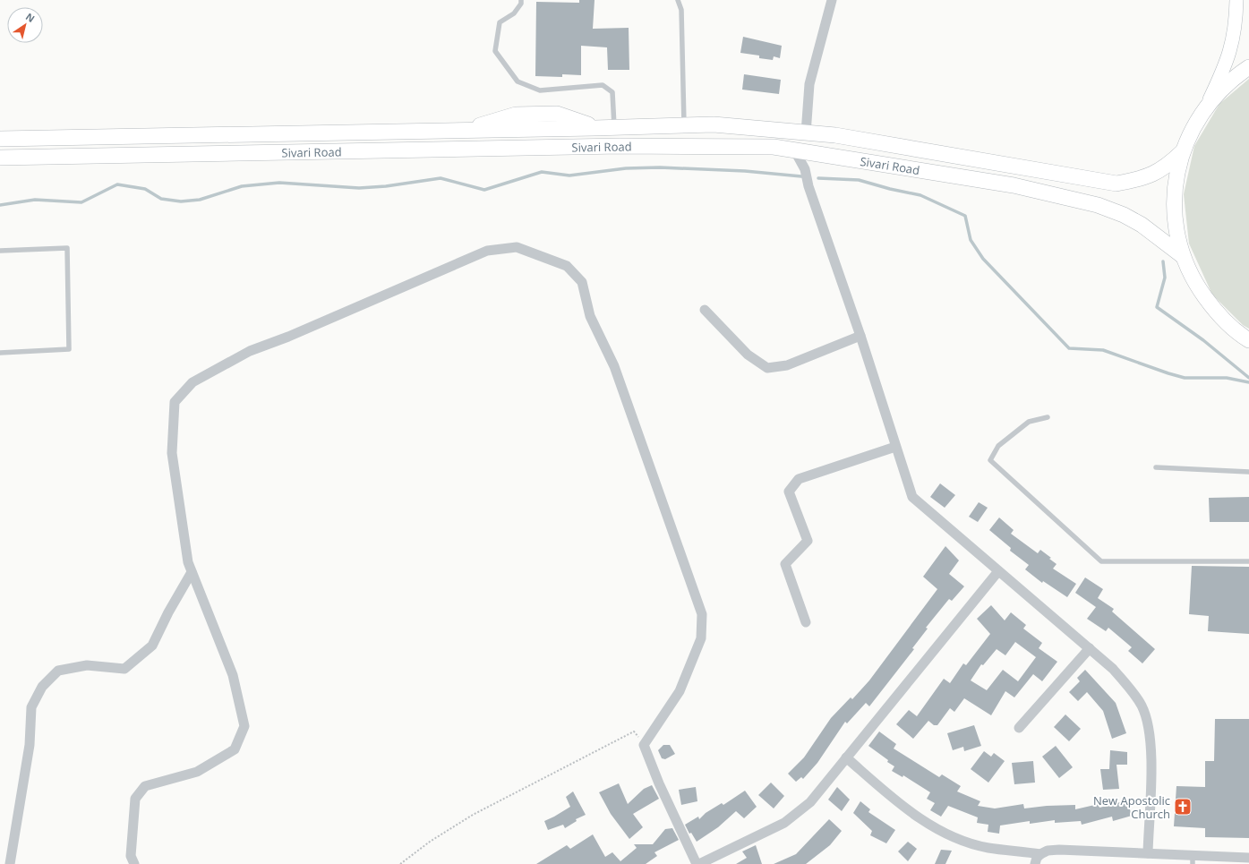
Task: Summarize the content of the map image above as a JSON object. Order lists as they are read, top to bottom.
{
  "streets": {
    "main road": ["Sivari Road"]
  },
  "places": {
    "church": ["New Apostolic Church"]
  },
  "north": "top right"
}
